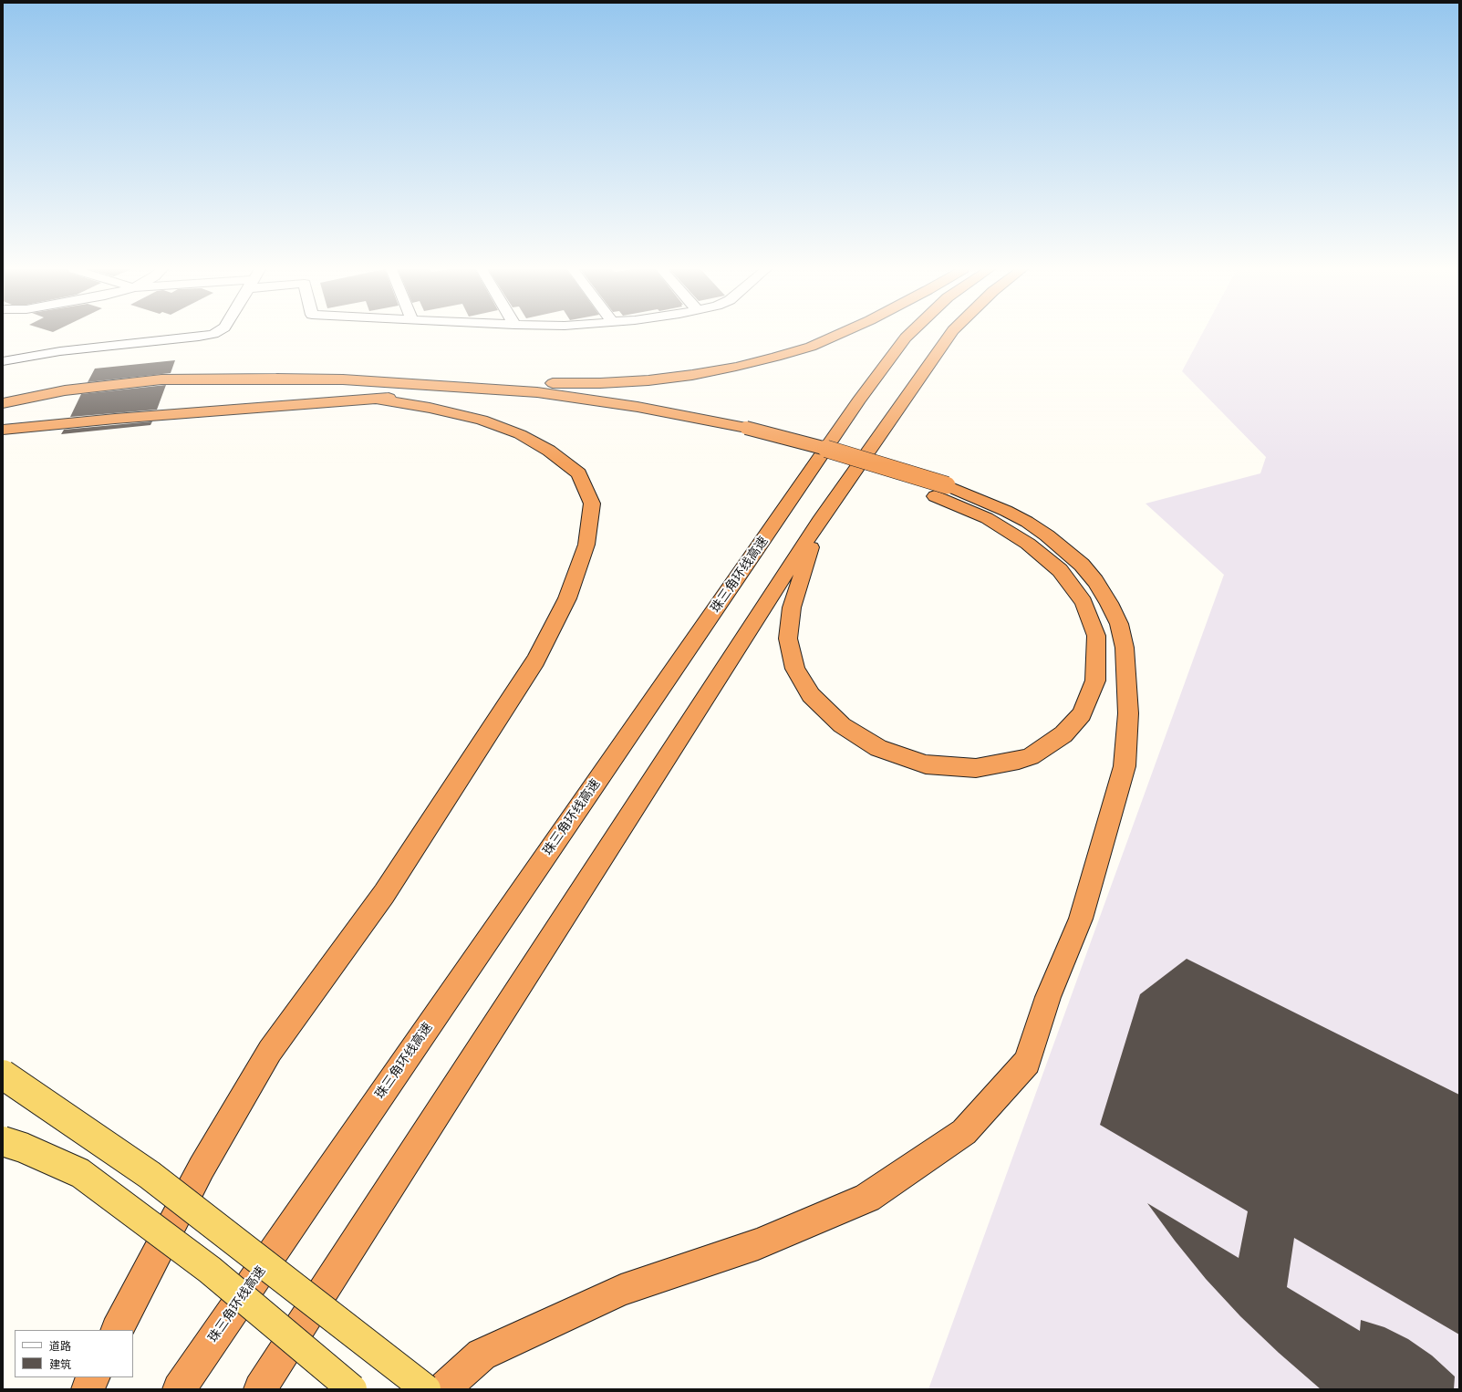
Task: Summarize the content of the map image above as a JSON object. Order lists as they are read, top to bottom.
{
  "streets": {
    "highway": ["珠三角环线高速"]
  },
  "legend": ["道路", "建筑"]
}
